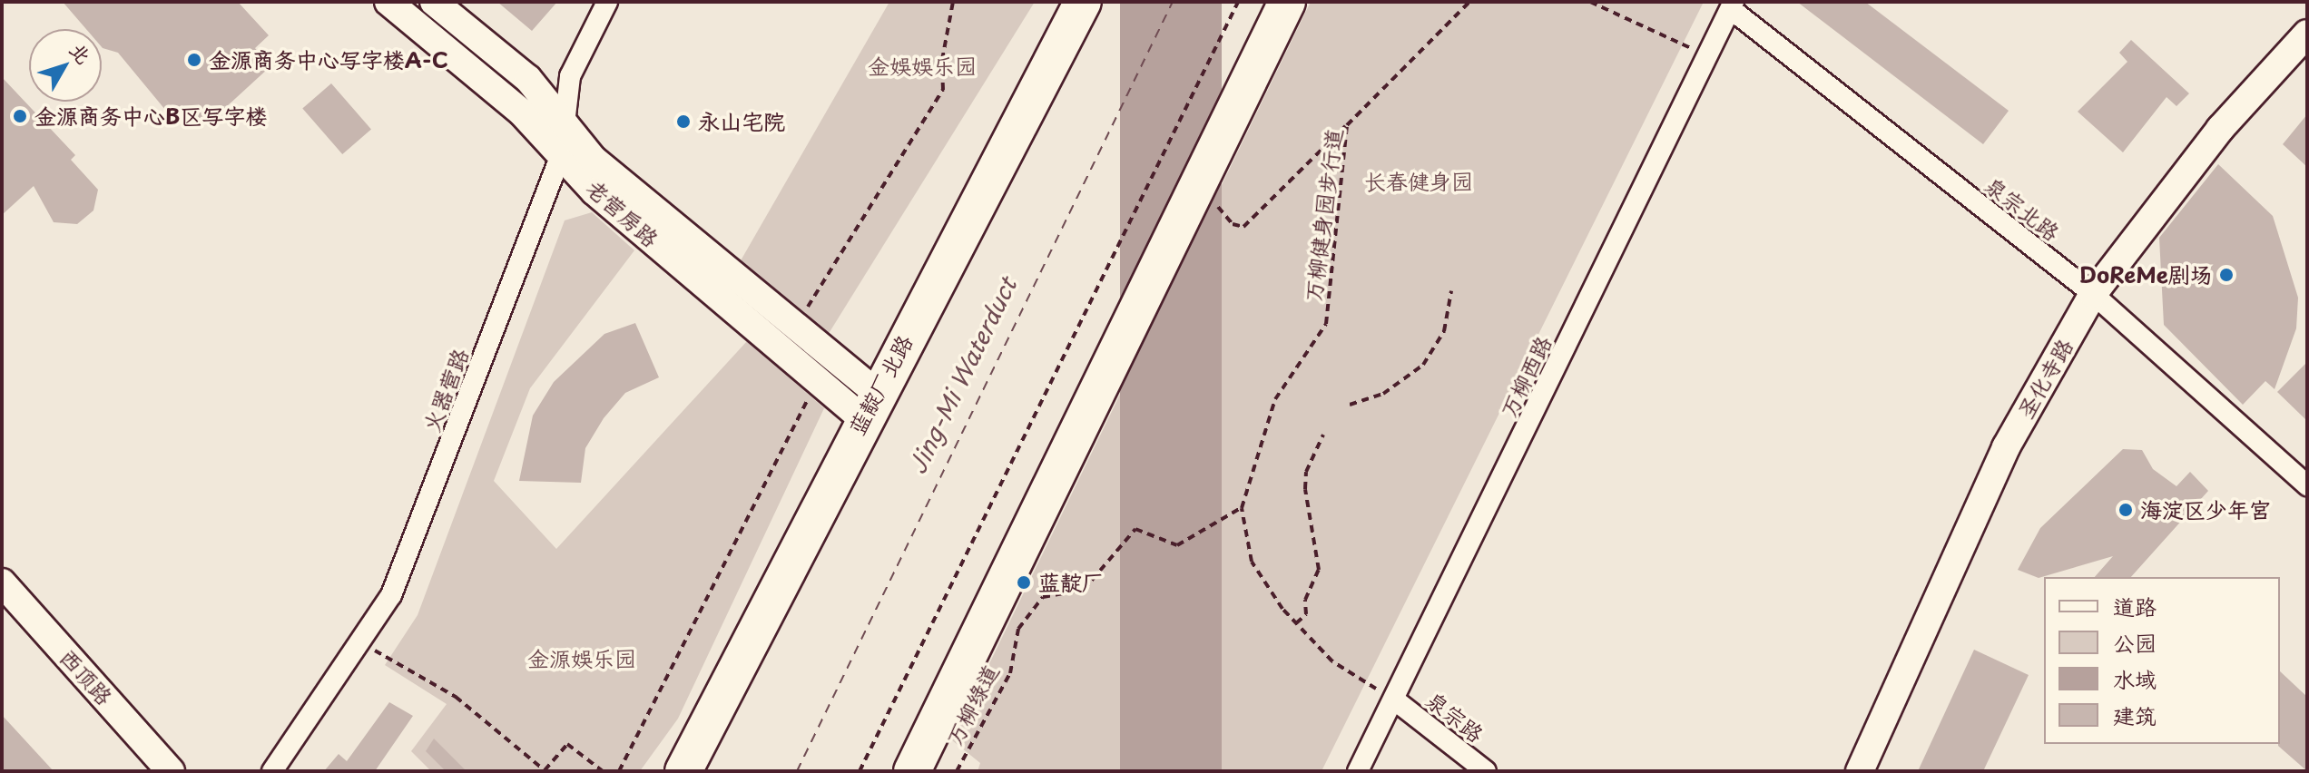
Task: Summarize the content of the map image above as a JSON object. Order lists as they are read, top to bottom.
{
  "streets": {
    "highway": ["蓝靛厂北路"],
    "street": [
      "泉宗北路",
      "老营房路",
      "万柳西路",
      "圣化寺路",
      "火器营路",
      "西顶路",
      "泉宗路"
    ],
    "path": ["万柳健身园步行道", "万柳绿道"]
  },
  "crossings": [
    ["泉宗北路", "万柳西路"],
    ["泉宗北路", "圣化寺路"],
    ["老营房路", "蓝靛厂北路"],
    ["老营房路", "火器营路"],
    ["万柳健身园步行道", "万柳西路"],
    ["万柳健身园步行道", "万柳绿道"],
    ["万柳健身园步行道", "泉宗路"],
    ["万柳西路", "泉宗路"]
  ],
  "water": ["Jing-Mi Waterduct"],
  "parks": ["金娱娱乐园", "长春健身园", "金源娱乐园"],
  "places": [
    "金源商务中心写字楼A-C",
    "金源商务中心B区写字楼",
    "永山宅院",
    "DoReMe剧场",
    "海淀区少年宫",
    "蓝靛厂"
  ],
  "legend": [
    "道路",
    "公园",
    "水域",
    "建筑"
  ],
  "north": "top right"
}
